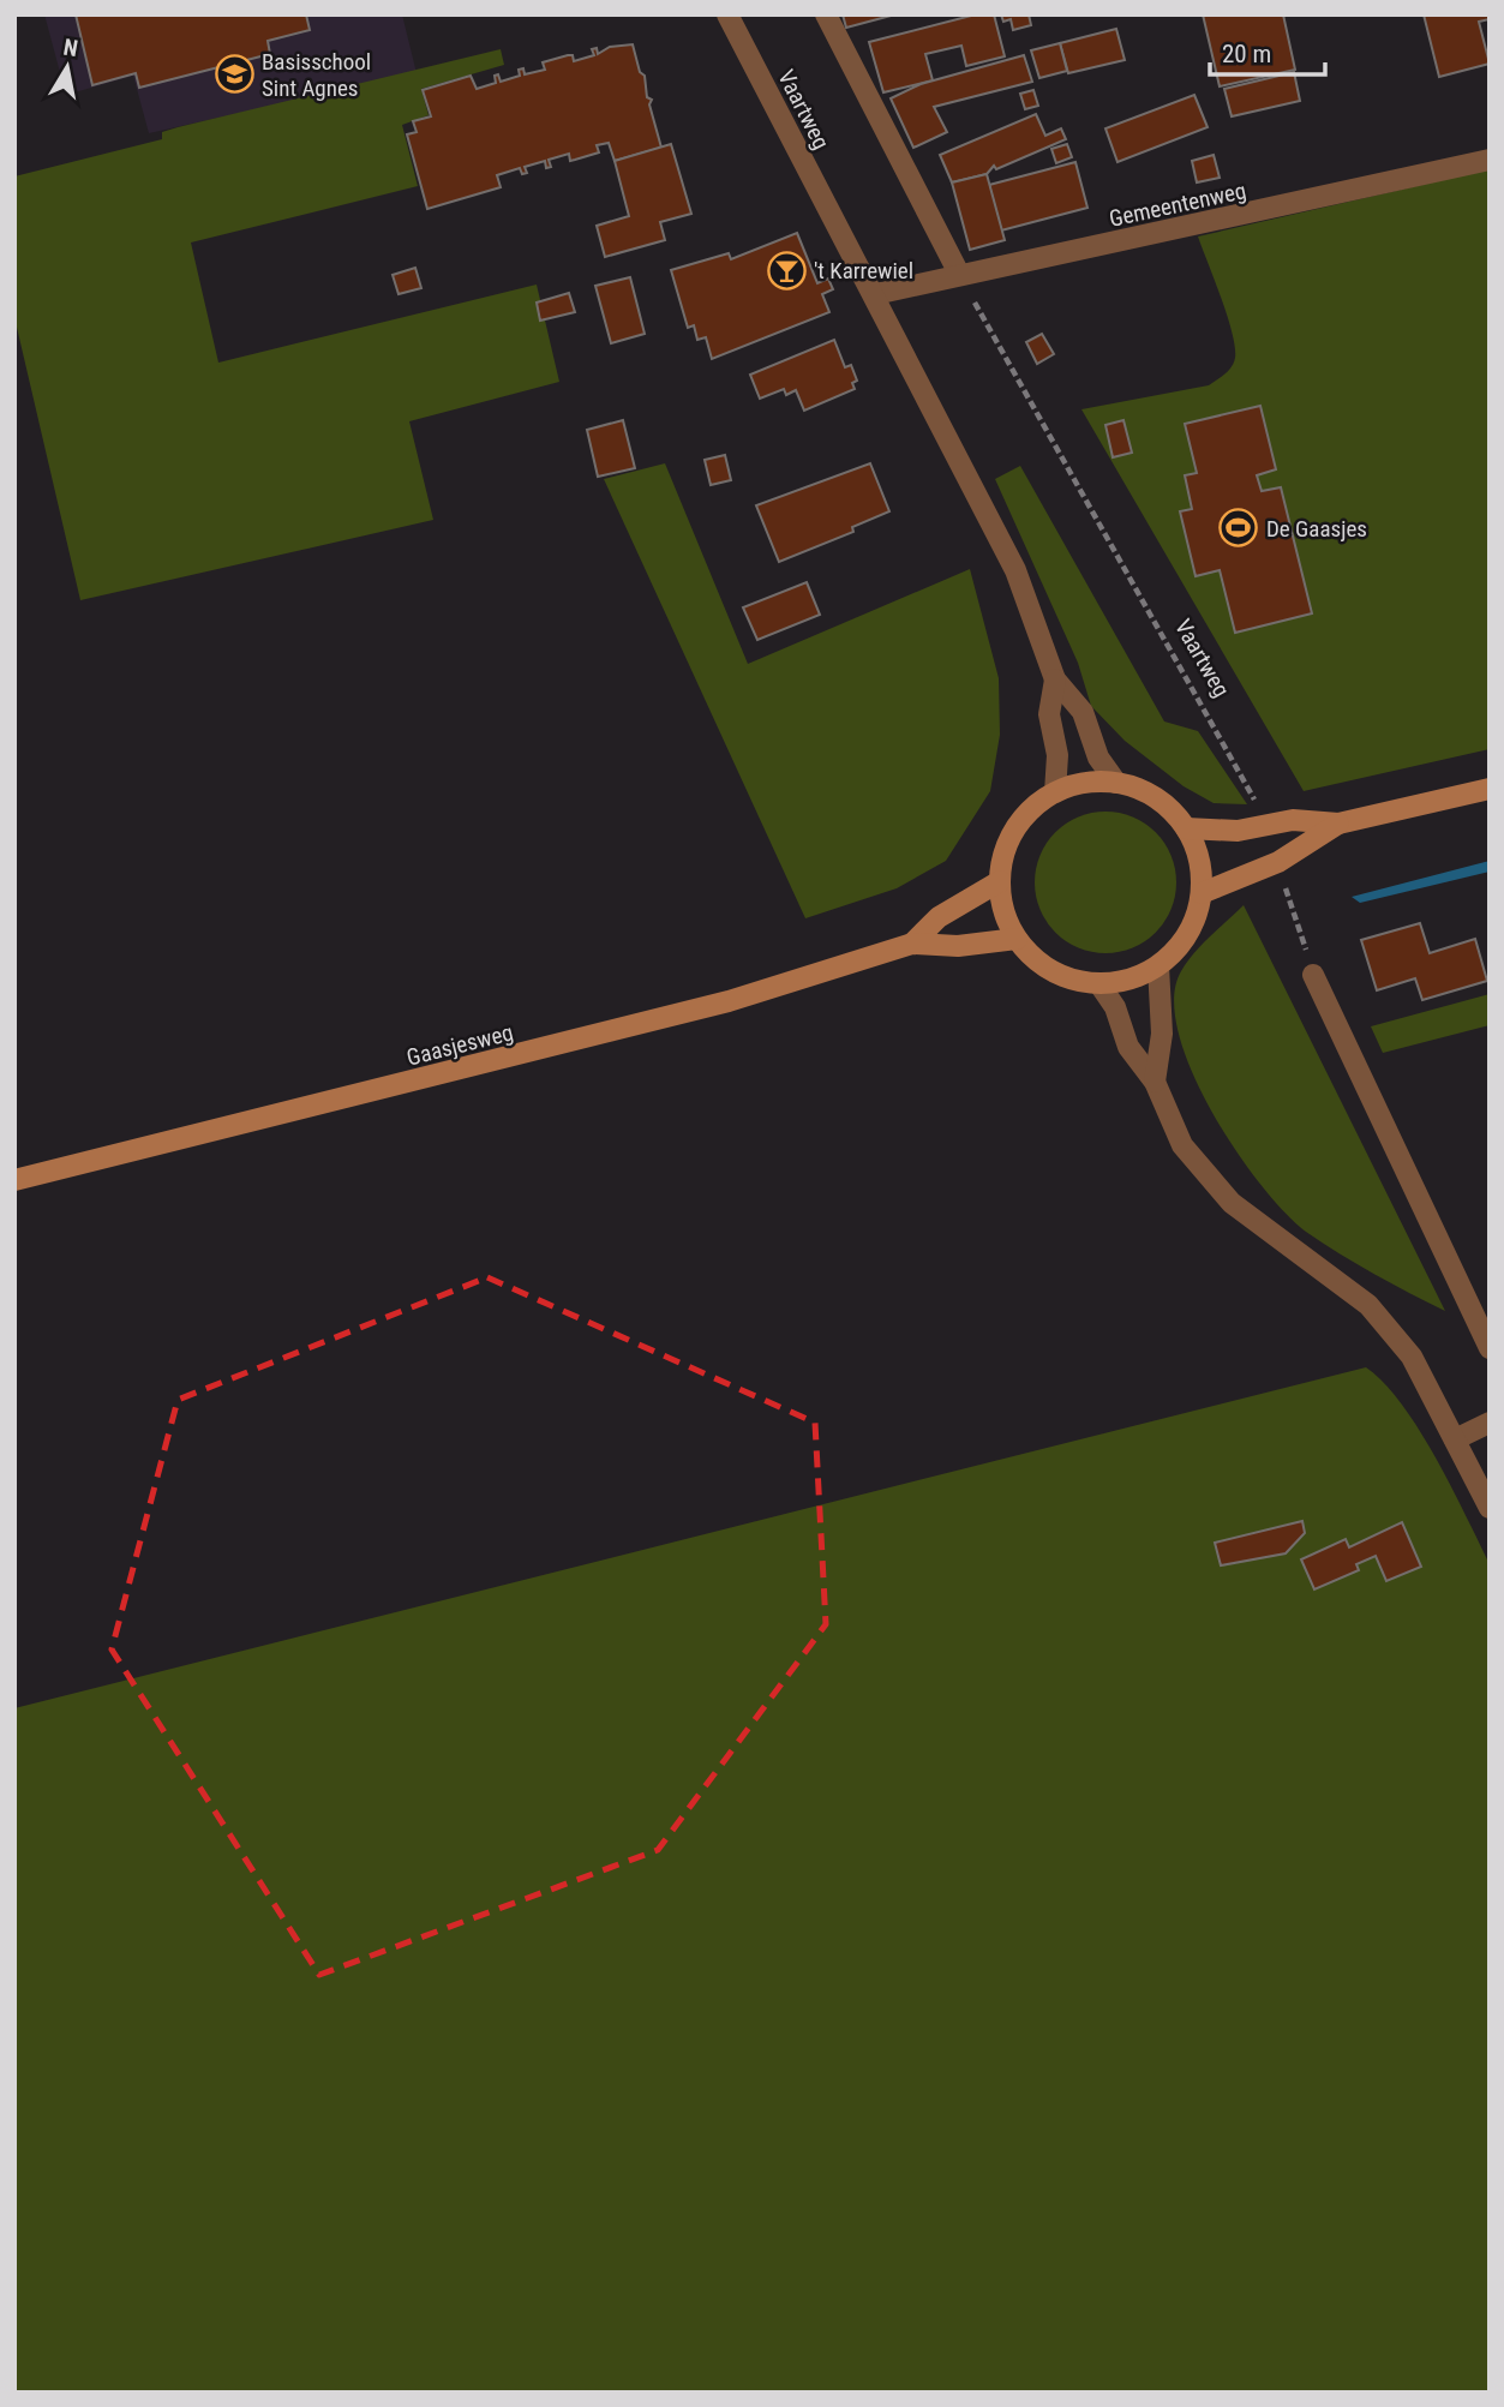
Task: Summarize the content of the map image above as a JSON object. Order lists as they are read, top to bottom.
{
  "streets": {
    "main road": ["Gaasjesweg"],
    "street": ["Vaartweg", "Gemeentenweg"]
  },
  "crossings": [
    ["Vaartweg", "Gemeentenweg"],
    ["Vaartweg", "Gaasjesweg"]
  ],
  "places": {
    "school or university": ["Basisschool Sint Agnes"],
    "bar": ["'t Karrewiel"],
    "sports": ["De Gaasjes"]
  },
  "scale_bar": "20 m",
  "north": "top"
}
